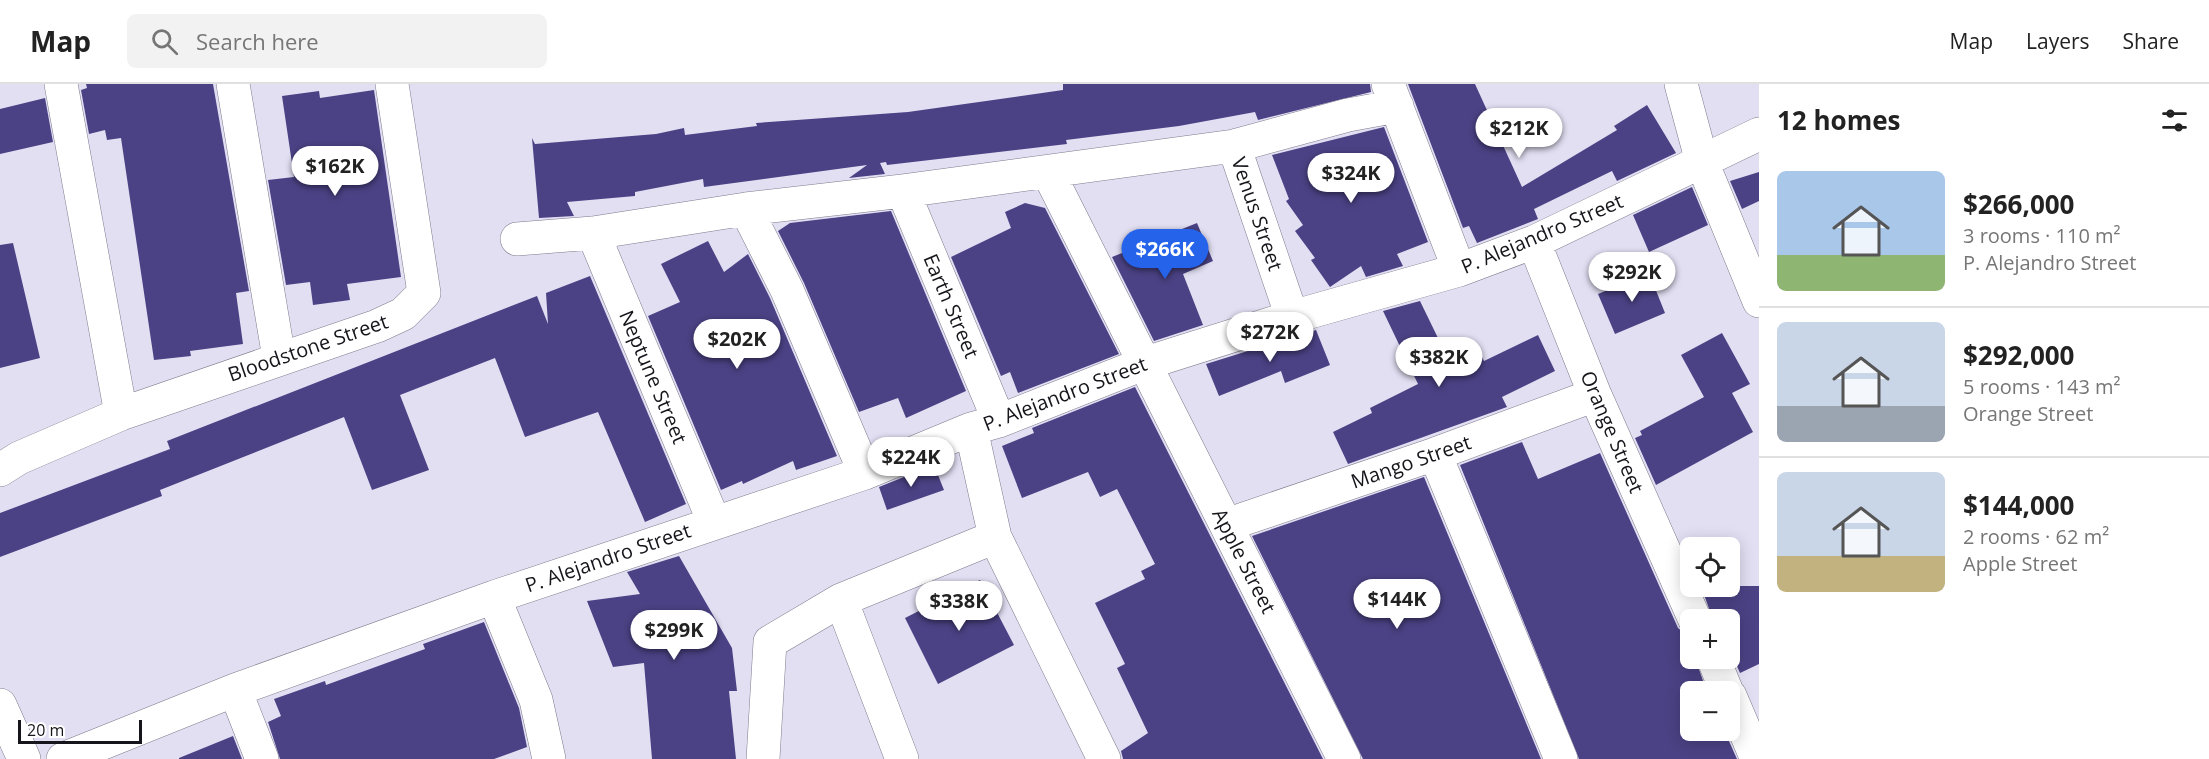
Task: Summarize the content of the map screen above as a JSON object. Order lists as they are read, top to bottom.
{
  "streets": {
    "street": [
      "Venus Street",
      "P. Alejandro Street",
      "Earth Street",
      "Bloodstone Street",
      "Neptune Street",
      "Orange Street",
      "Mango Street",
      "Apple Street"
    ]
  },
  "crossings": [
    ["Venus Street", "P. Alejandro Street"],
    ["P. Alejandro Street", "Earth Street"],
    ["P. Alejandro Street", "Neptune Street"],
    ["P. Alejandro Street", "Orange Street"],
    ["P. Alejandro Street", "Apple Street"],
    ["Orange Street", "Mango Street"],
    ["Mango Street", "Apple Street"]
  ],
  "scale_bar": "20 m",
  "page": {
    "header": "Map",
    "search": "Search here",
    "nav": ["Map", "Layers", "Share"],
    "heading": "12 homes",
    "price": [
      "$212K",
      "$162K",
      "$324K",
      "$266K",
      "$292K",
      "$272K",
      "$202K",
      "$382K",
      "$224K",
      "$144K",
      "$338K",
      "$299K"
    ],
    "list": [
      {
        "name": "$266,000",
        "note": "3 rooms · 110 m² · P. Alejandro Street"
      },
      {
        "name": "$292,000",
        "note": "5 rooms · 143 m² · Orange Street"
      },
      {
        "name": "$144,000",
        "note": "2 rooms · 62 m² · Apple Street"
      }
    ],
    "map_buttons": ["+", "−"],
    "scale": "20 m"
  }
}
